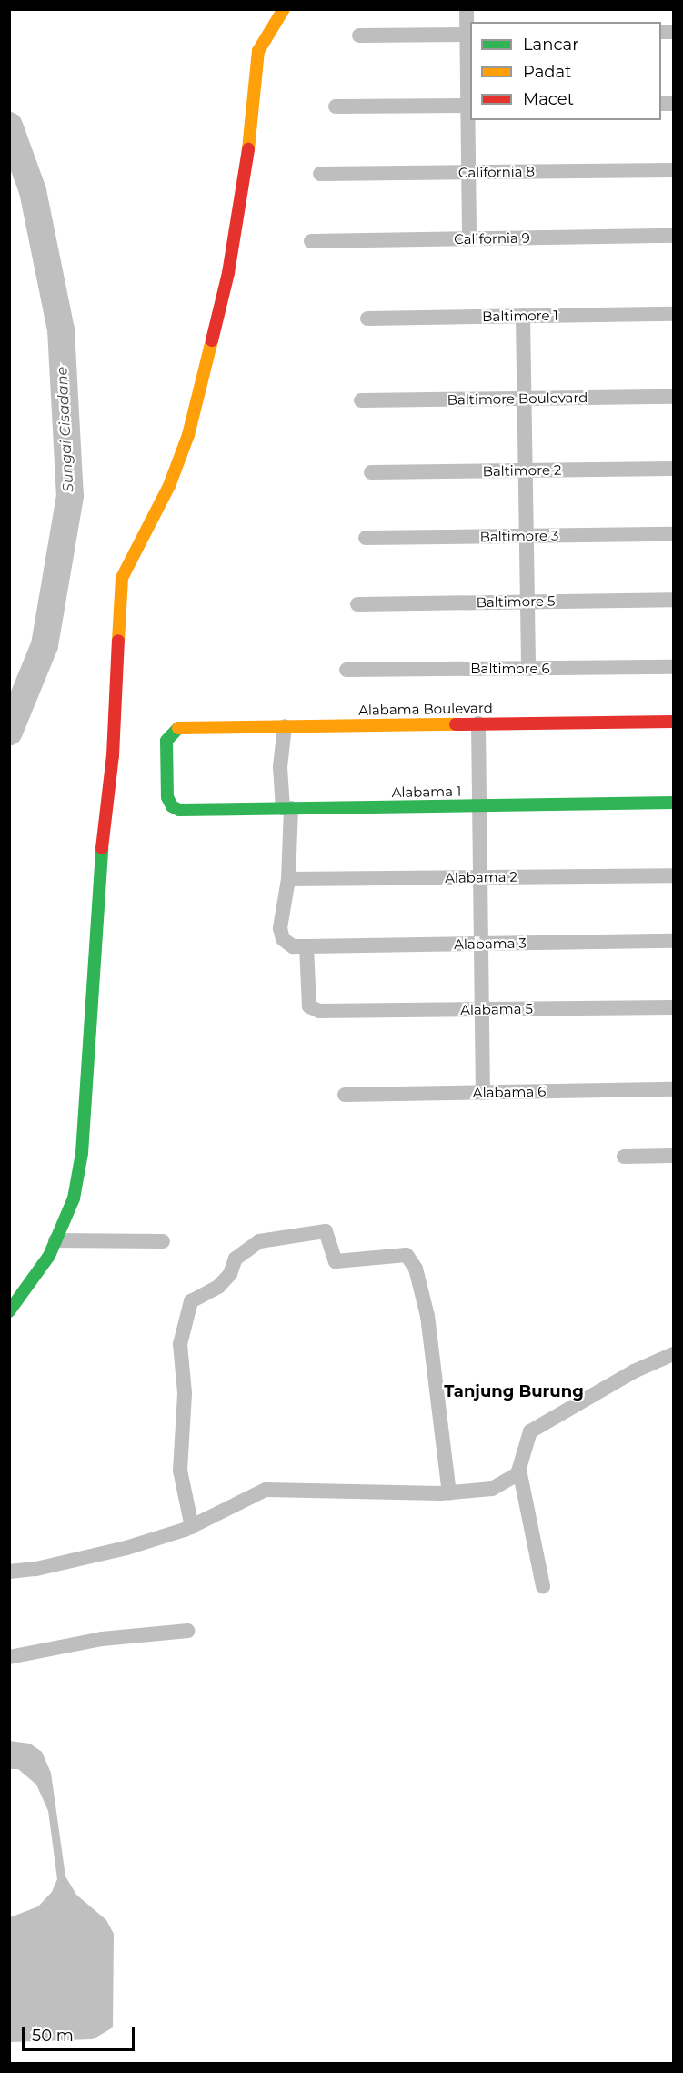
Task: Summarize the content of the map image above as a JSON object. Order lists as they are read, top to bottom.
{
  "streets": {
    "street": [
      "California 8",
      "California 9",
      "Baltimore 1",
      "Baltimore Boulevard",
      "Baltimore 2",
      "Baltimore 3",
      "Baltimore 5",
      "Baltimore 6",
      "Alabama Boulevard",
      "Alabama 1",
      "Alabama 2",
      "Alabama 3",
      "Alabama 5",
      "Alabama 6"
    ]
  },
  "crossings": [
    ["Alabama Boulevard", "Alabama 1"],
    ["Alabama 3", "Alabama 5"]
  ],
  "districts": ["Tanjung Burung"],
  "water": ["Sungai Cisadane"],
  "legend": ["Lancar", "Padat", "Macet"],
  "scale_bar": "50 m"
}
